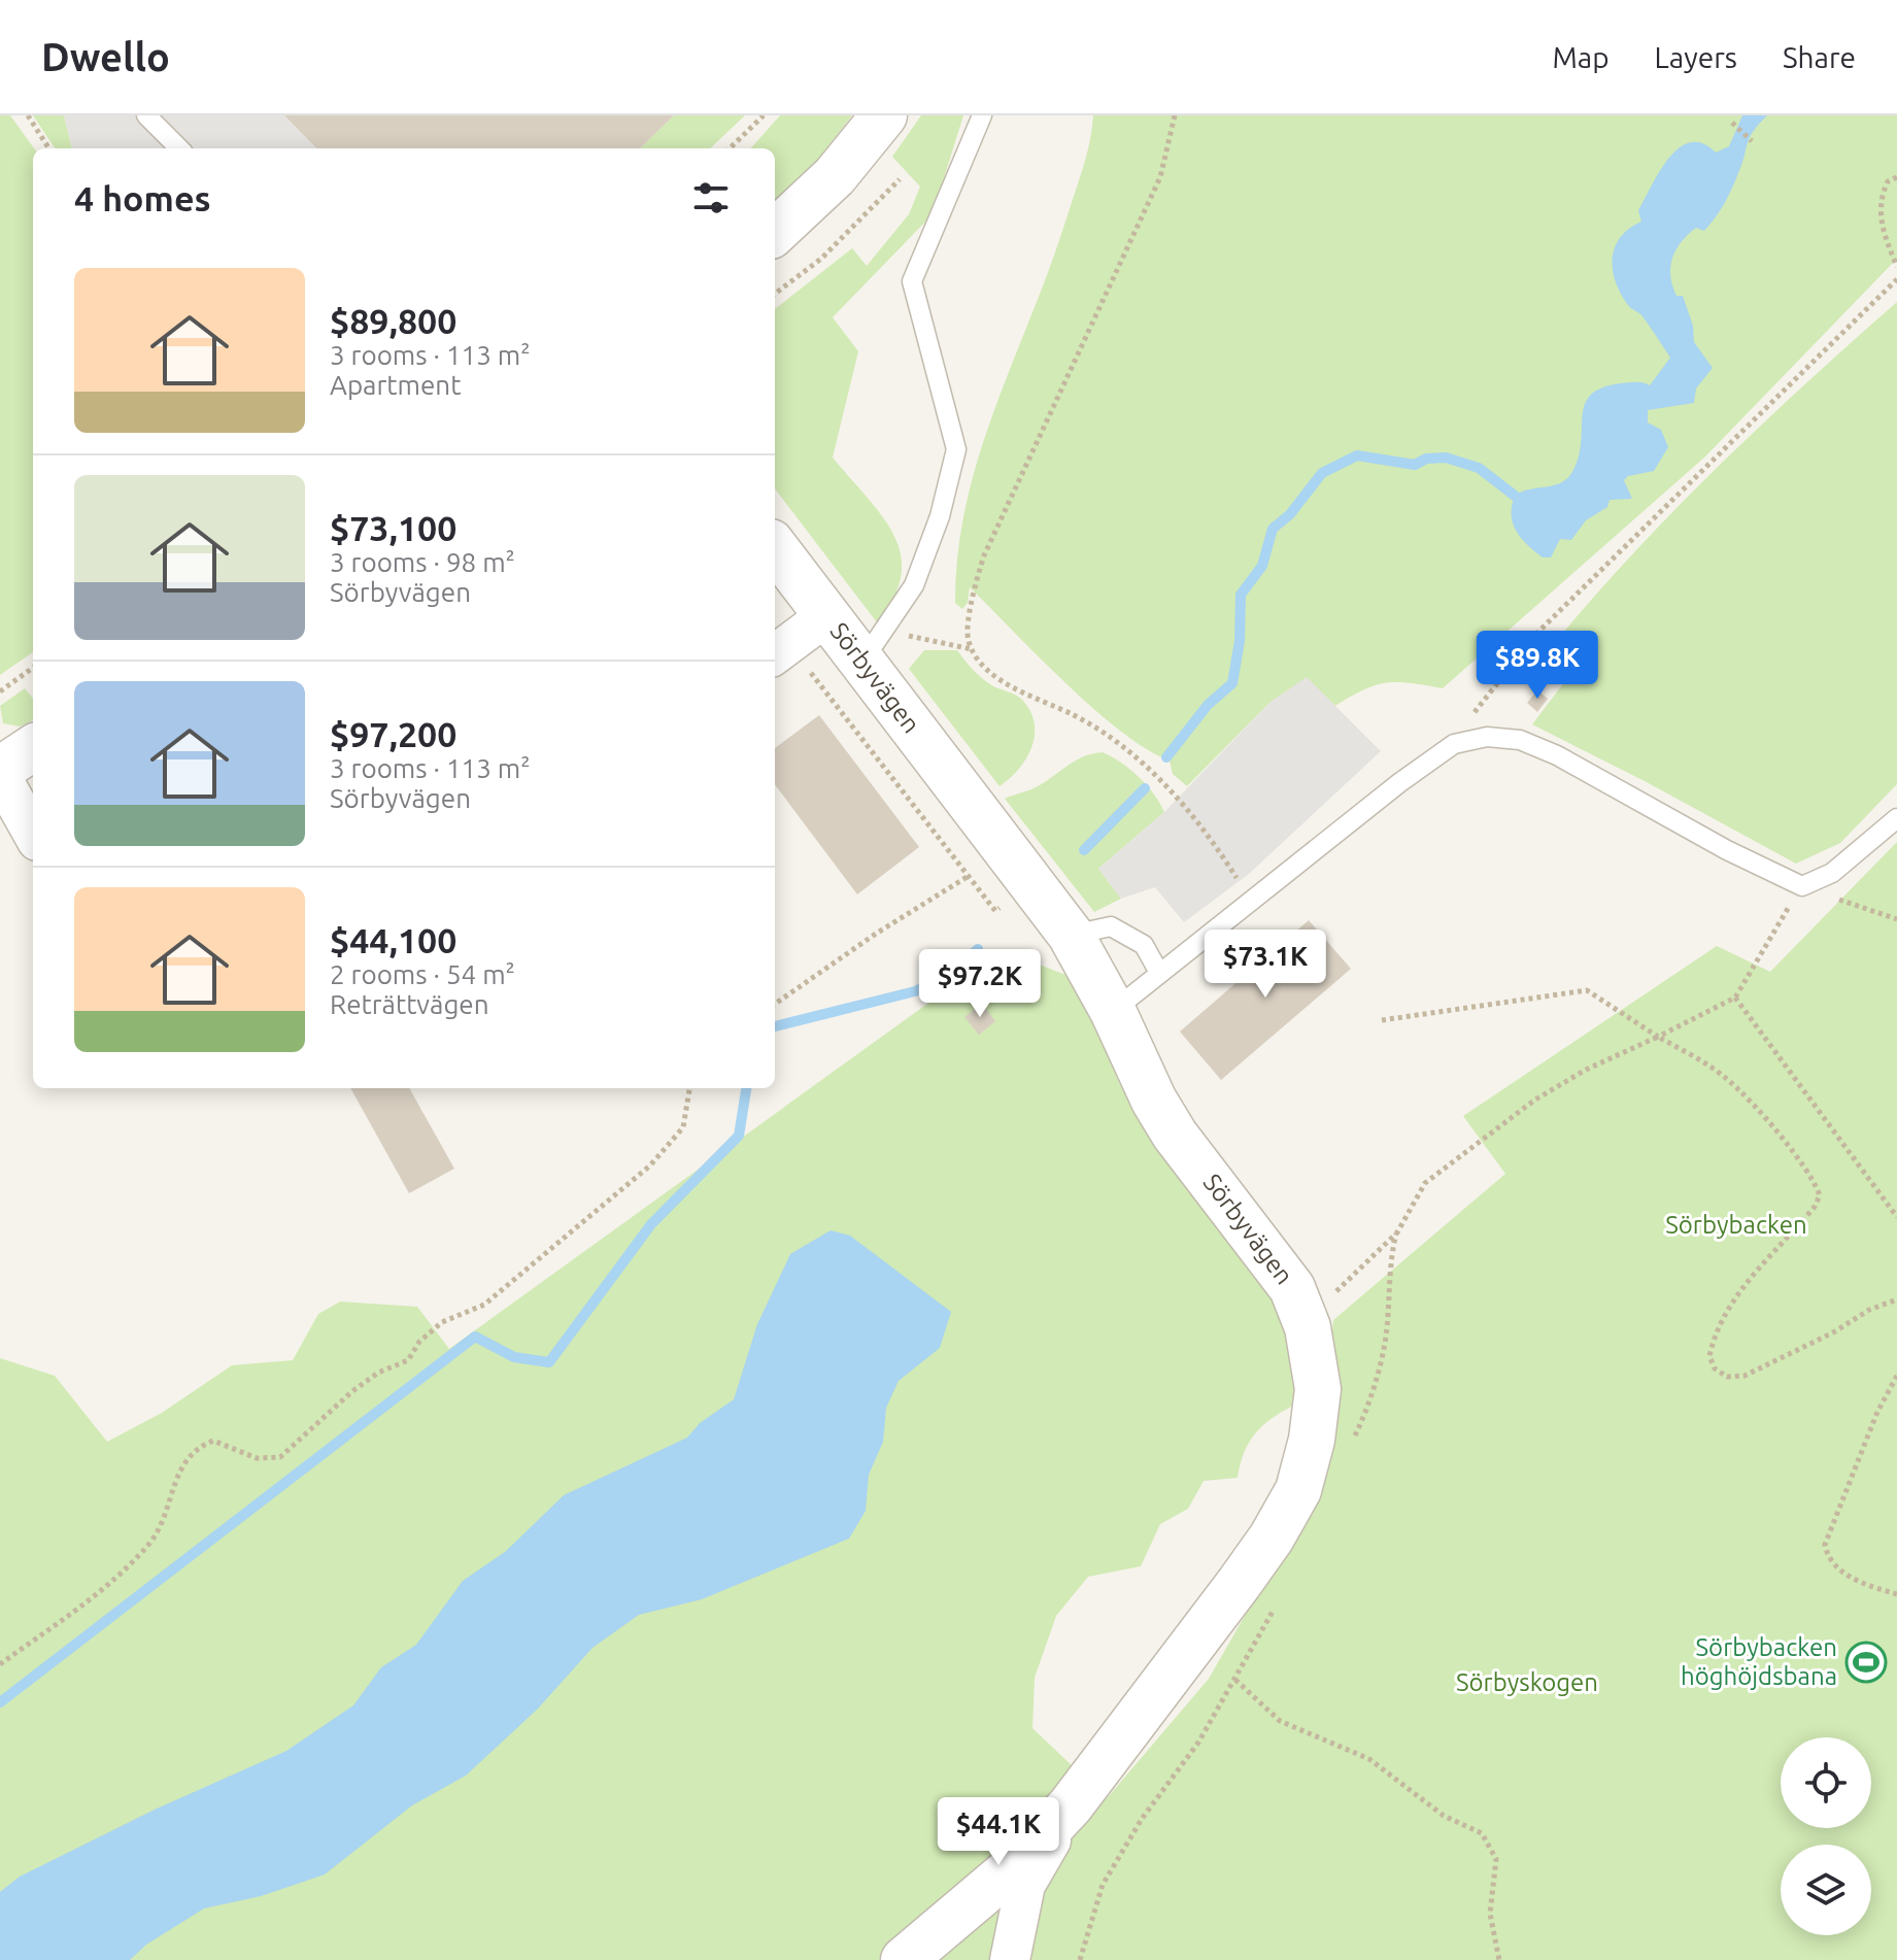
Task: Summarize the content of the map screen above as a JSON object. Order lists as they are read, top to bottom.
{
  "streets": {
    "street": ["Sörbyvägen"]
  },
  "parks": ["Sörbybacken", "Sörbyskogen"],
  "places": {
    "sports": ["Sörbybacken höghöjdsbana"]
  },
  "page": {
    "header": "Dwello",
    "nav": ["Map", "Layers", "Share"],
    "heading": "4 homes",
    "list": [
      {
        "name": "$89,800",
        "note": "3 rooms · 113 m² · Apartment"
      },
      {
        "name": "$73,100",
        "note": "3 rooms · 98 m² · Sörbyvägen"
      },
      {
        "name": "$97,200",
        "note": "3 rooms · 113 m² · Sörbyvägen"
      },
      {
        "name": "$44,100",
        "note": "2 rooms · 54 m² · Reträttvägen"
      }
    ],
    "price": [
      "$89.8K",
      "$73.1K",
      "$97.2K",
      "$44.1K"
    ]
  }
}
